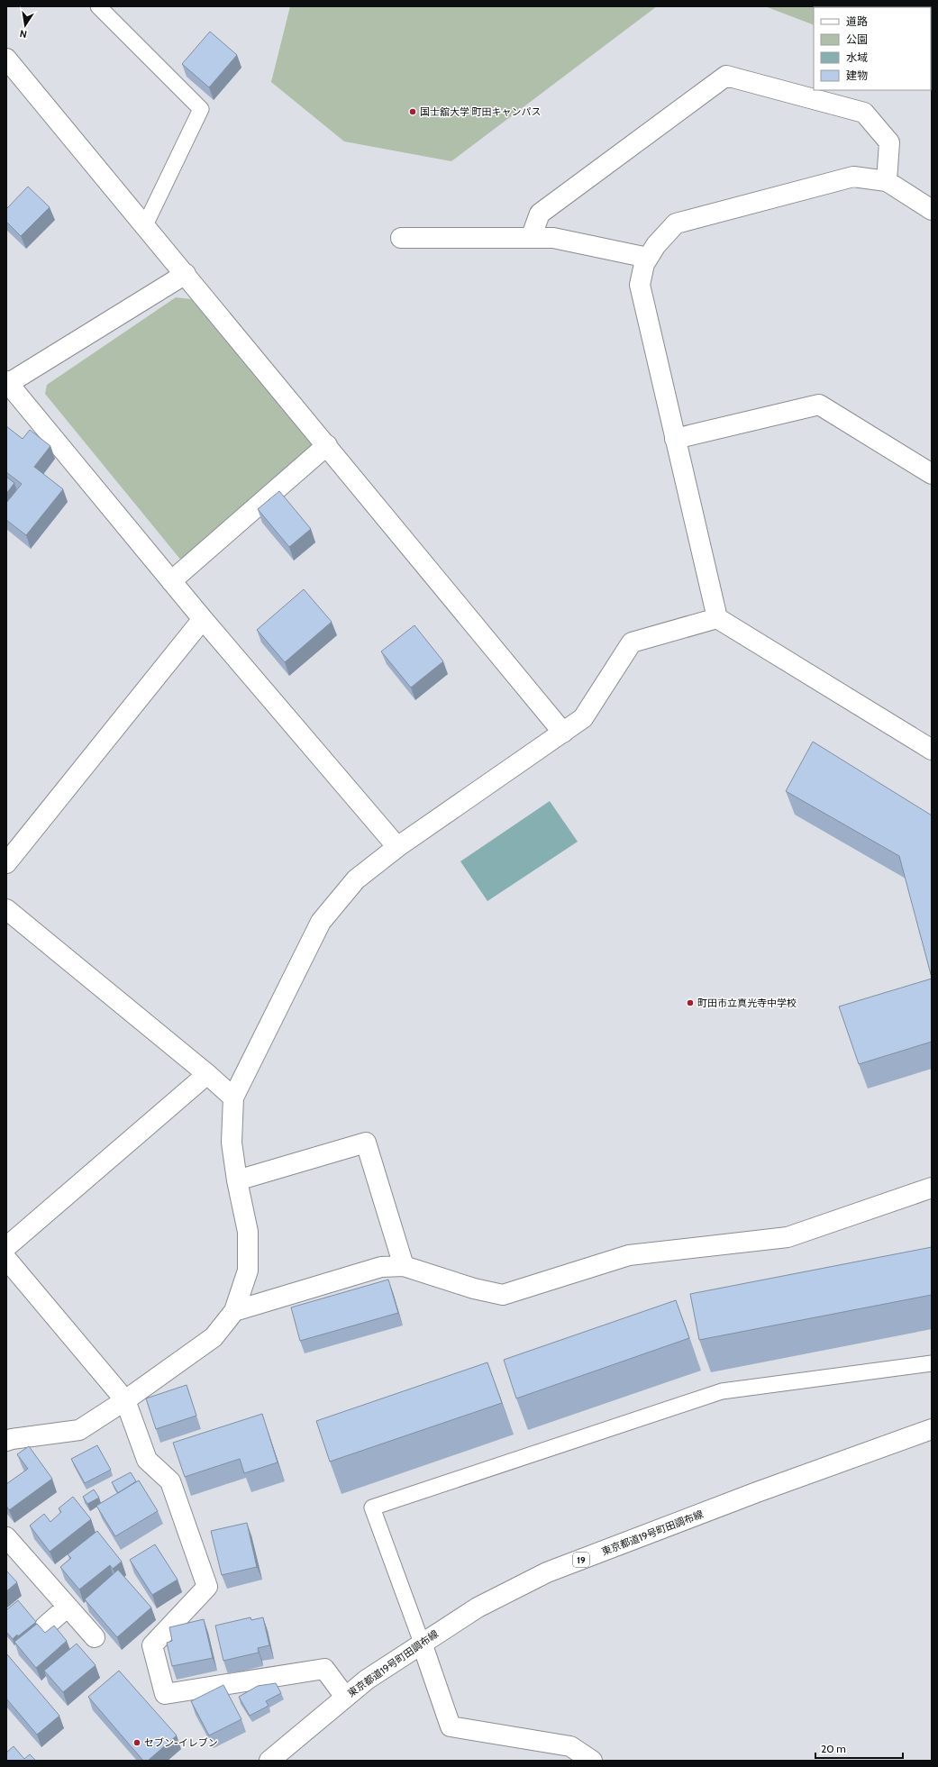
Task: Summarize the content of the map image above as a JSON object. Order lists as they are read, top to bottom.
{
  "streets": {
    "street": ["東京都道19号町田調布線", "19"]
  },
  "places": ["国士舘大学 町田キャンパス", "町田市立真光寺中学校", "セブン-イレブン"],
  "legend": [
    "道路",
    "公園",
    "水域",
    "建物"
  ],
  "scale_bar": "20 m",
  "north": "bottom"
}
